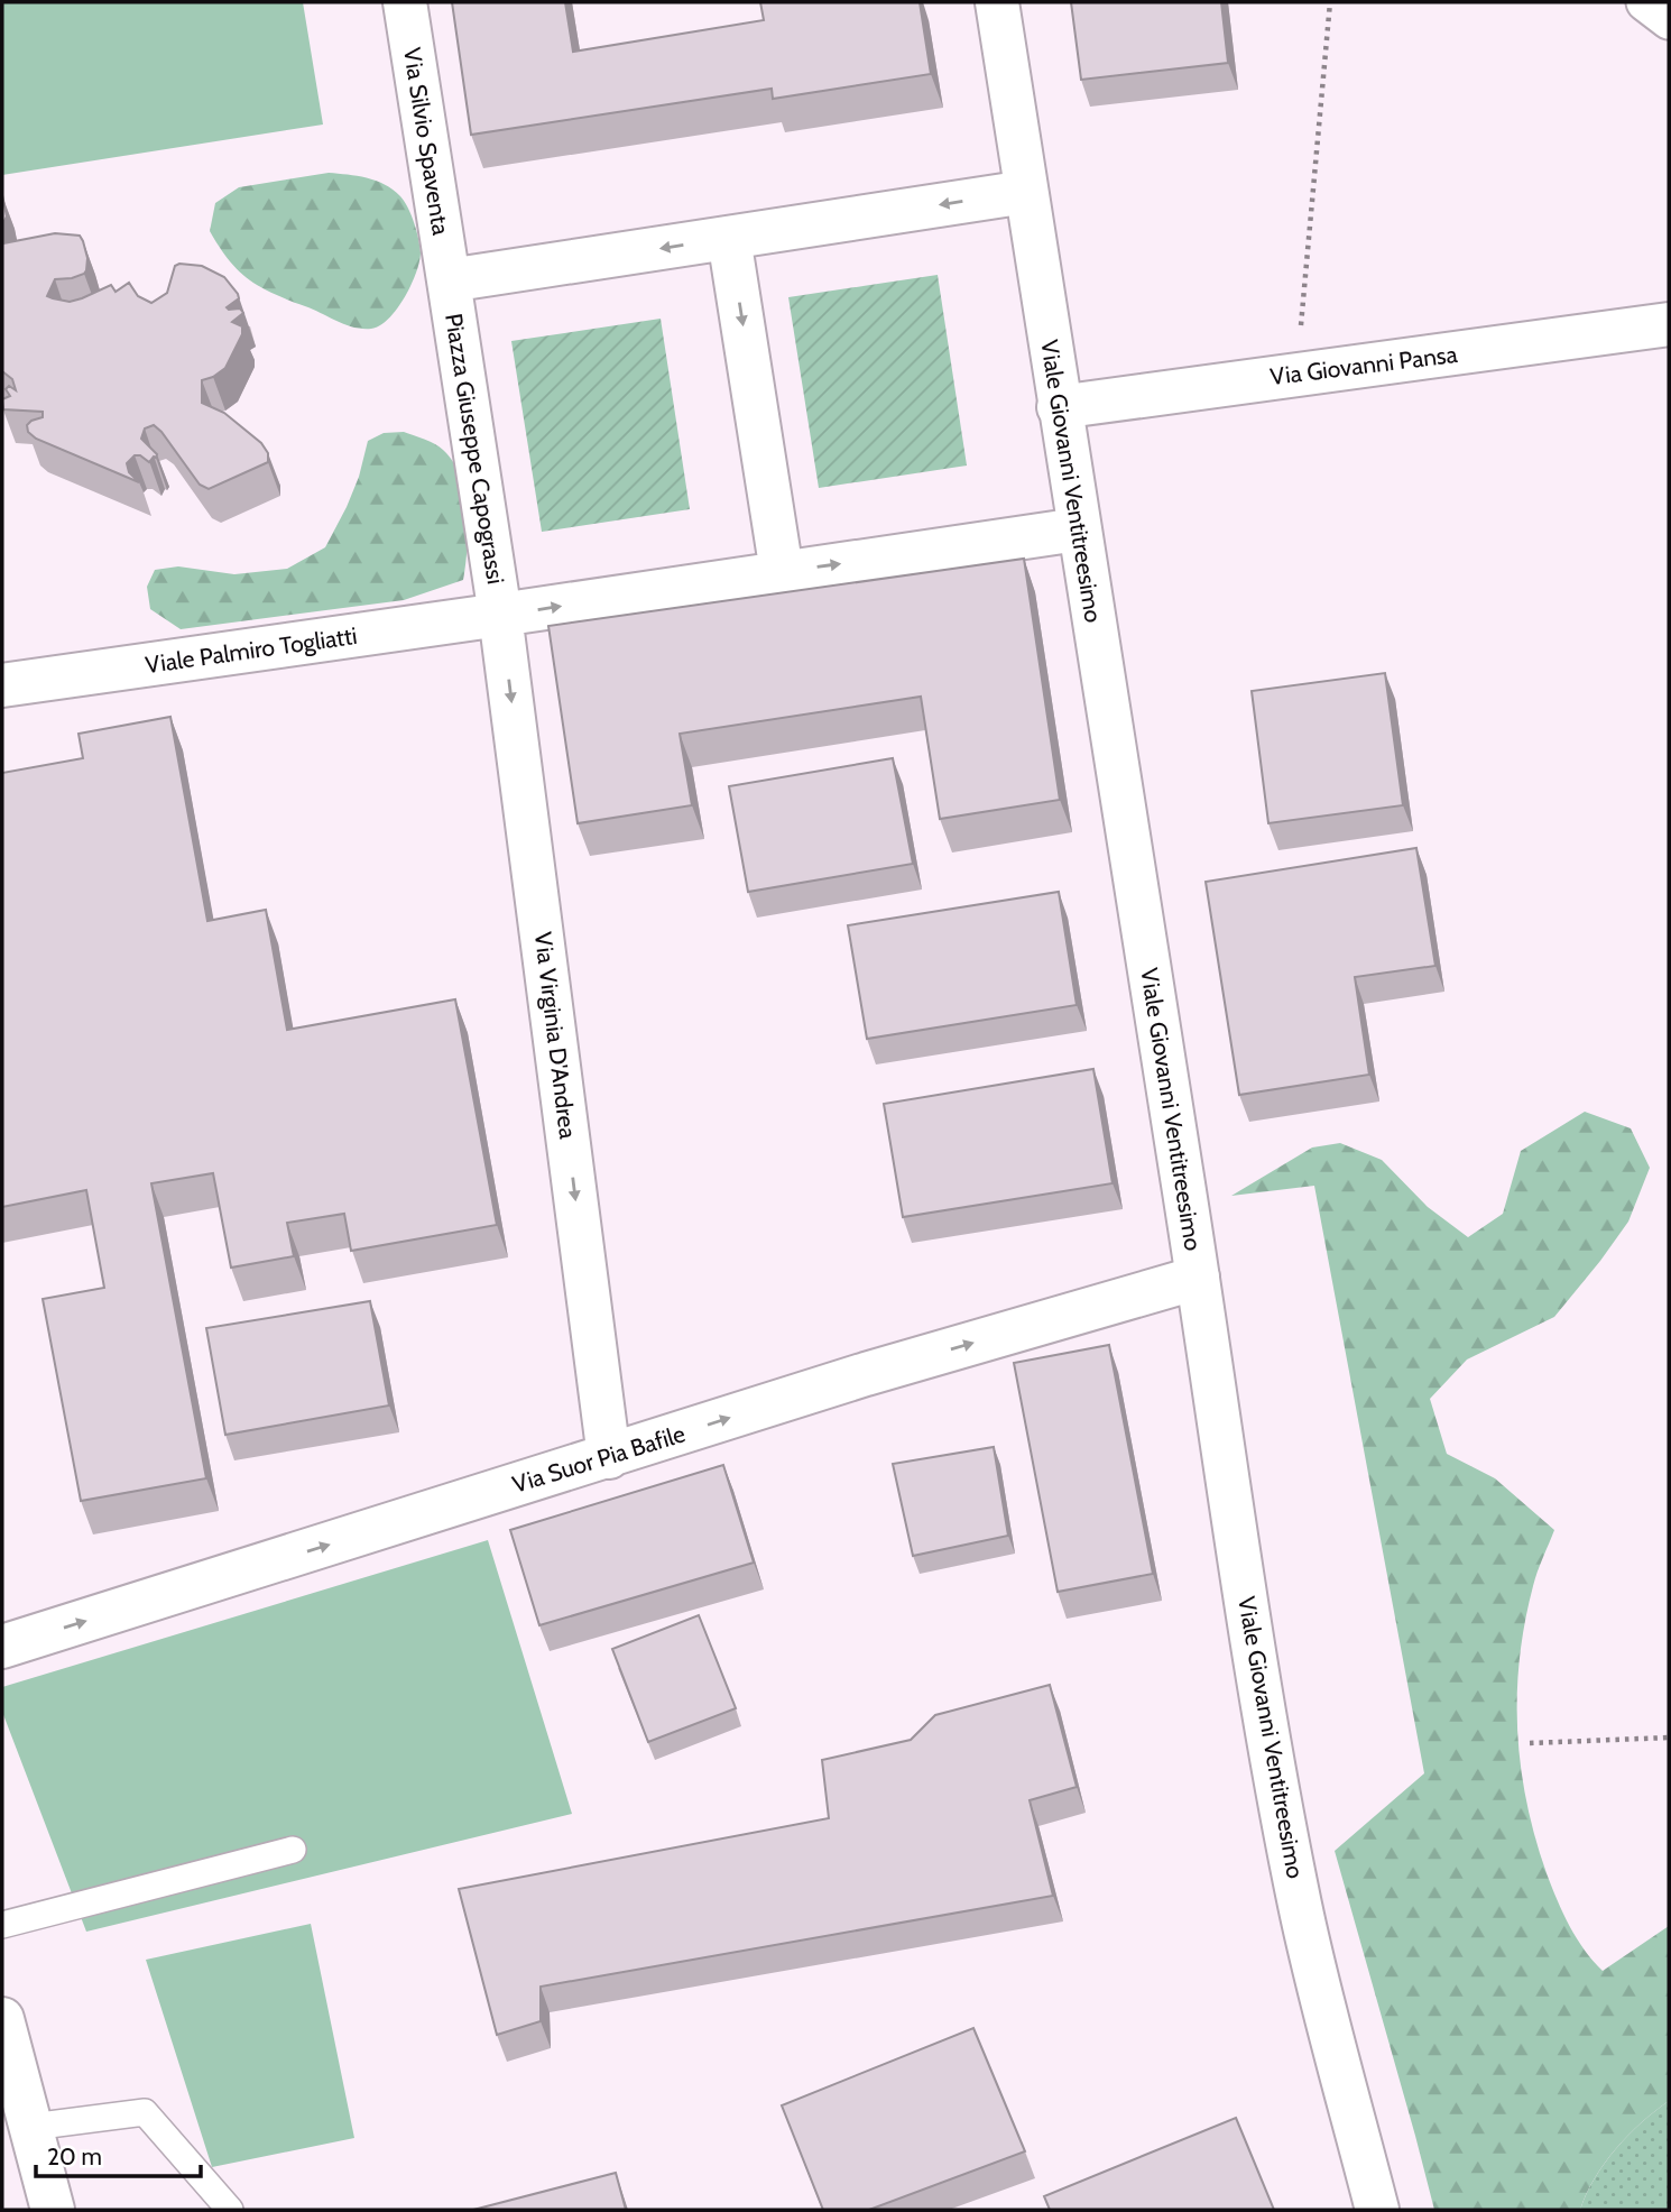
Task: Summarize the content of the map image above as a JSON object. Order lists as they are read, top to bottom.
{
  "streets": {
    "street": [
      "Via Silvio Spaventa",
      "Via Giovanni Pansa",
      "Piazza Giuseppe Capograssi",
      "Viale Giovanni Ventitreesimo",
      "Viale Palmiro Togliatti",
      "Via Virginia D'Andrea",
      "Via Suor Pia Bafile"
    ]
  },
  "crossings": [
    ["Via Silvio Spaventa", "Piazza Giuseppe Capograssi"],
    ["Via Giovanni Pansa", "Viale Giovanni Ventitreesimo"],
    ["Piazza Giuseppe Capograssi", "Viale Giovanni Ventitreesimo"],
    ["Piazza Giuseppe Capograssi", "Viale Palmiro Togliatti"],
    ["Piazza Giuseppe Capograssi", "Via Virginia D'Andrea"],
    ["Viale Giovanni Ventitreesimo", "Via Suor Pia Bafile"],
    ["Viale Palmiro Togliatti", "Via Virginia D'Andrea"],
    ["Via Virginia D'Andrea", "Via Suor Pia Bafile"]
  ],
  "one_way": ["Via Virginia D'Andrea", "Via Suor Pia Bafile"],
  "scale_bar": "20 m"
}
